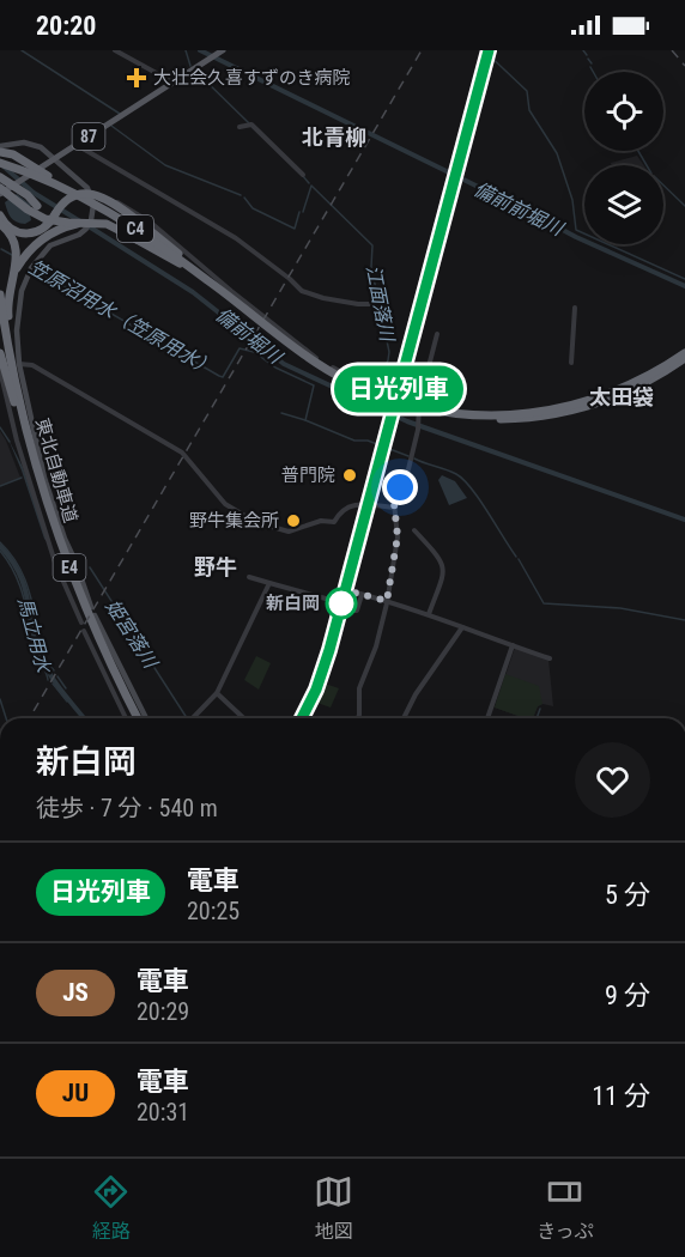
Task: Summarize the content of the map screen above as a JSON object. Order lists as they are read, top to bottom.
{
  "streets": {
    "highway": ["C4", "東北自動車道", "E4"],
    "main road": ["87"]
  },
  "districts": ["北青柳", "太田袋", "野牛"],
  "water": [
    "備前前堀川",
    "江面落川",
    "笠原沼用水（笠原用水）",
    "備前堀川",
    "姫宮落川",
    "馬立用水"
  ],
  "places": {
    "health": ["大壮会久喜すずのき病院"],
    "other": ["普門院", "野牛集会所", "新白岡"]
  },
  "page": {
    "status": "20:20",
    "on_map": "日光列車",
    "heading": ["新白岡", "徒歩 · 7 分 · 540 m"],
    "list": [
      {
        "mark": "日光列車",
        "name": "電車",
        "note": "20:25",
        "value": "5 分"
      },
      {
        "mark": "JS",
        "name": "電車",
        "note": "20:29",
        "value": "9 分"
      },
      {
        "mark": "JU",
        "name": "電車",
        "note": "20:31",
        "value": "11 分"
      }
    ],
    "tabs": ["経路", "地図", "きっぷ"]
  }
}
